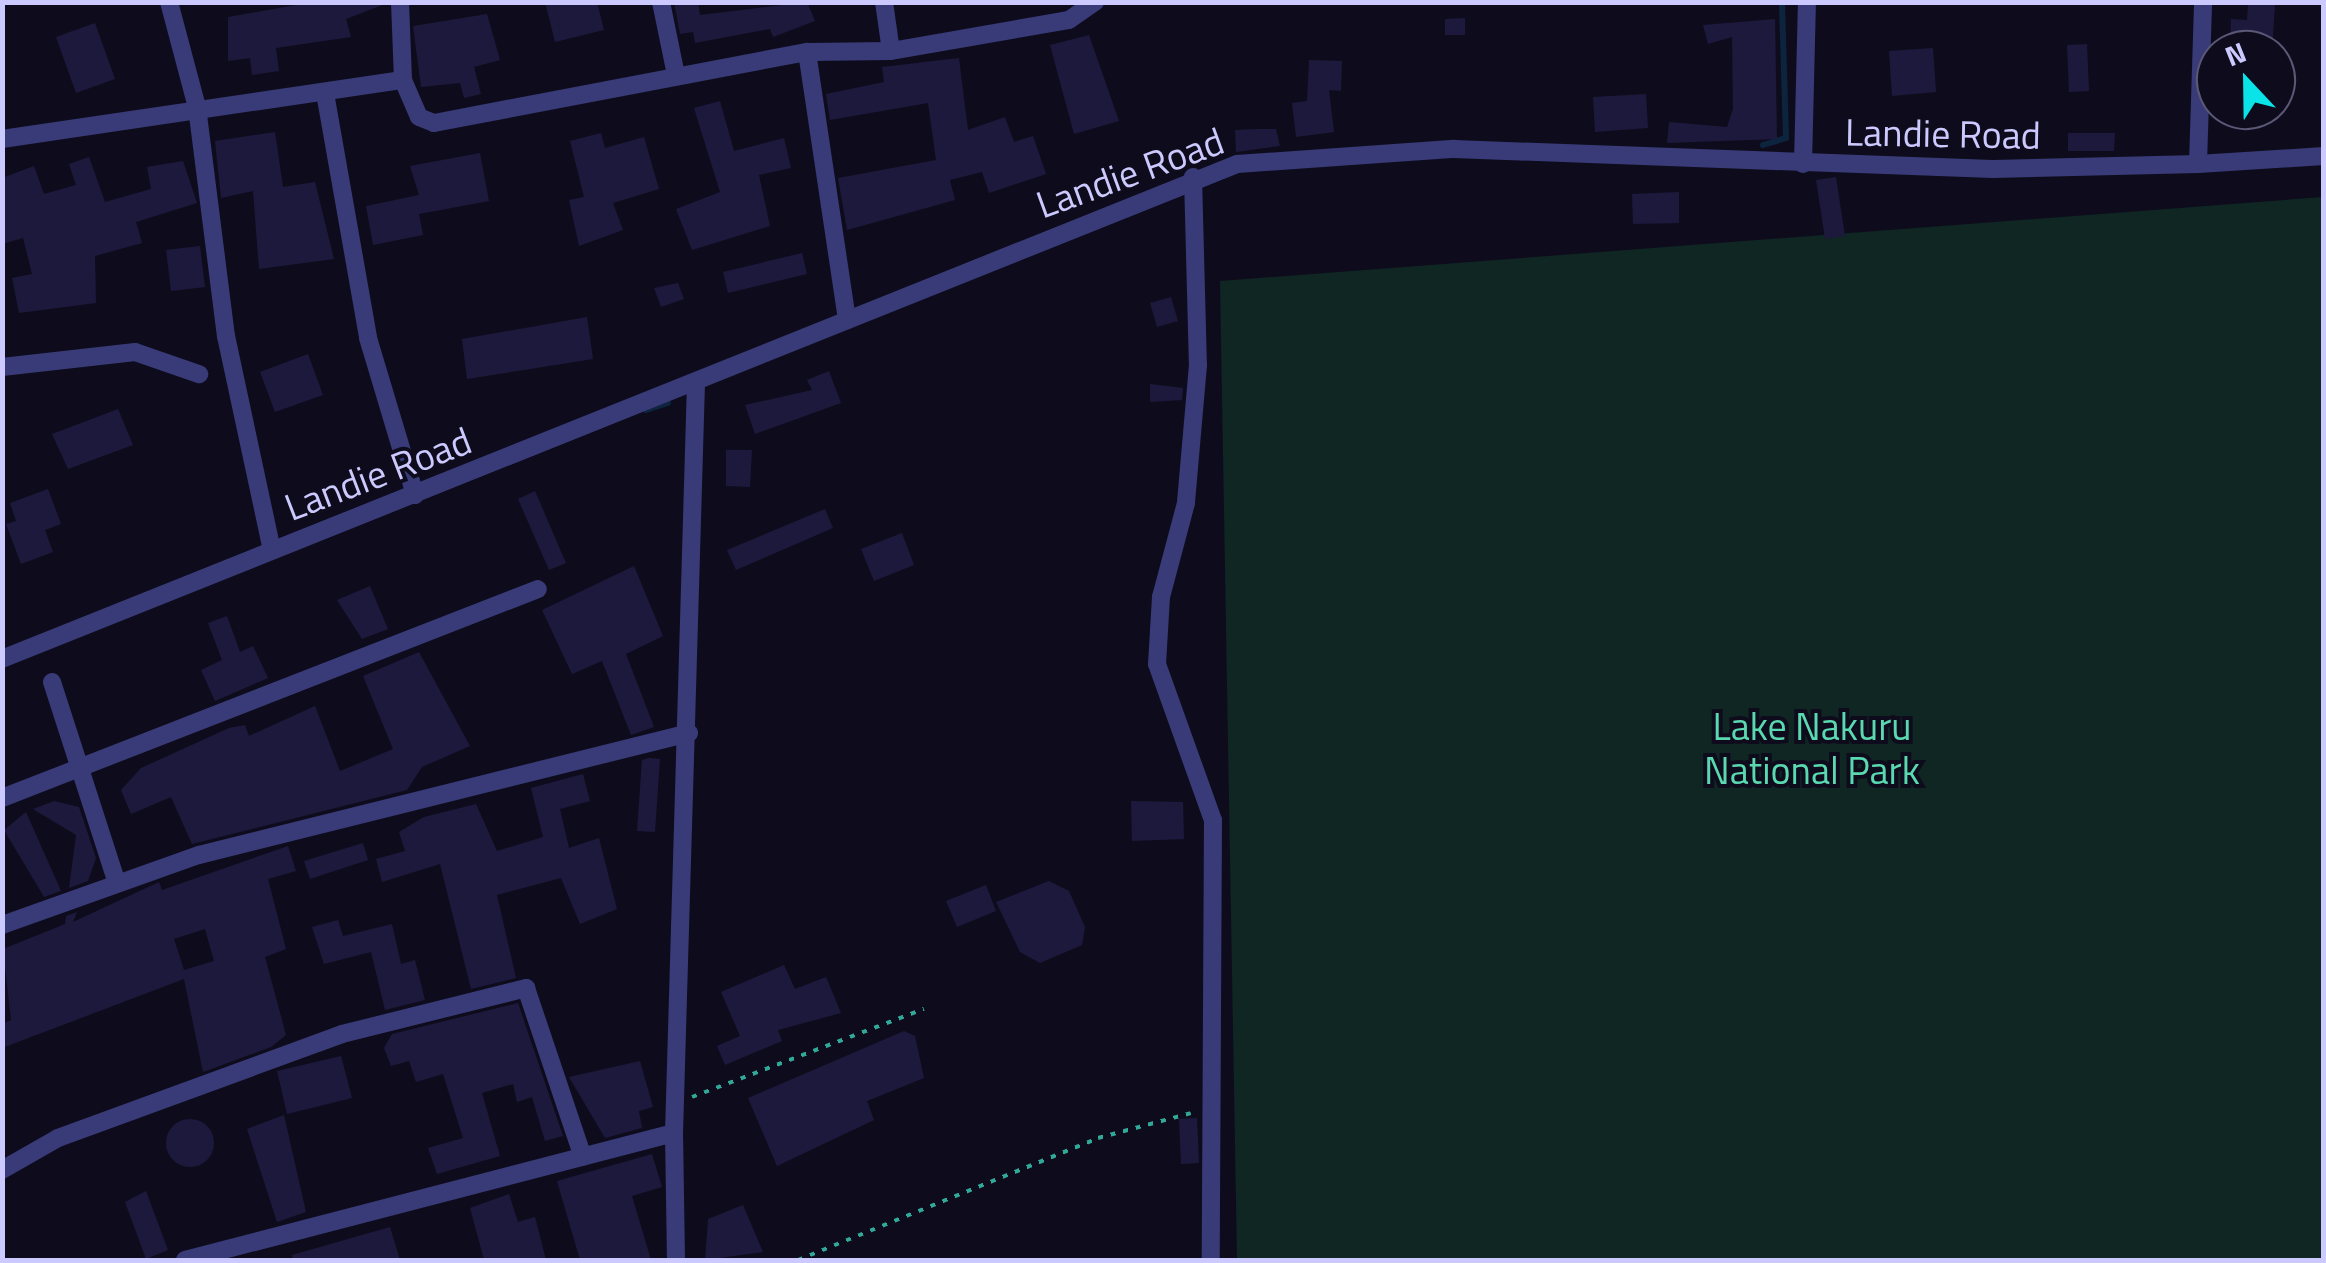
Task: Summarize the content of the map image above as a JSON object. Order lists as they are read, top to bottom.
{
  "streets": {
    "street": ["Landie Road"]
  },
  "parks": ["Lake Nakuru National Park"],
  "north": "top"
}
